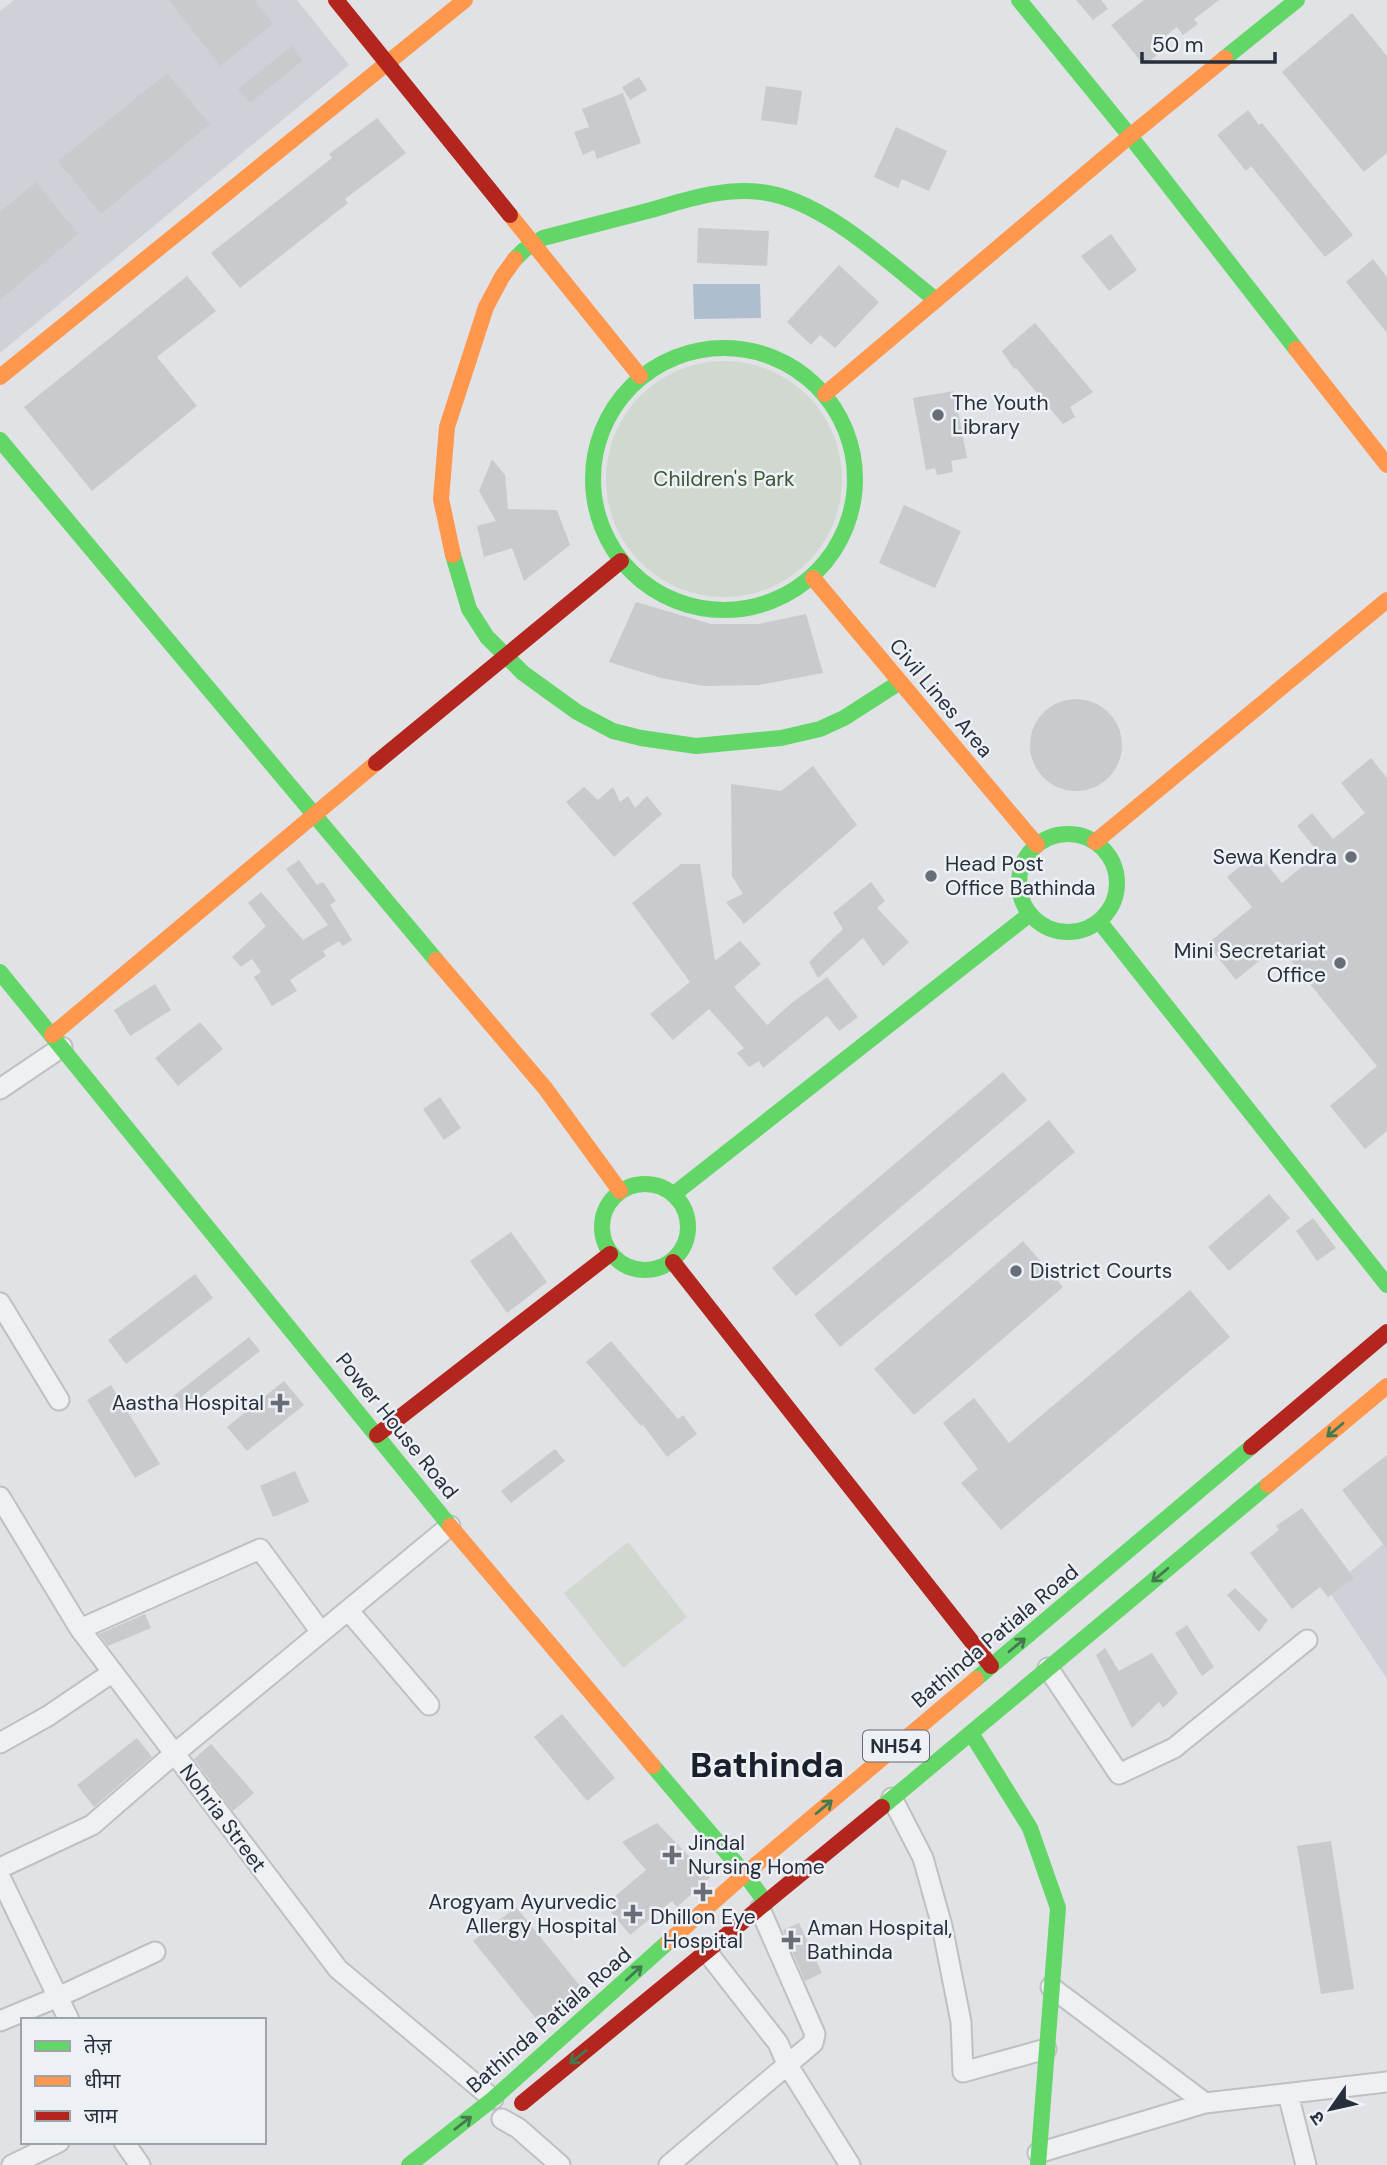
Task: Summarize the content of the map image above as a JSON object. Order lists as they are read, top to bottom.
{
  "streets": {
    "main road": [
      "Civil Lines Area",
      "Power House Road",
      "Bathinda Patiala Road",
      "NH54"
    ],
    "street": ["Nohria Street"]
  },
  "crossings": [
    ["Power House Road", "Bathinda Patiala Road"],
    ["Power House Road", "NH54"],
    ["Bathinda Patiala Road", "Nohria Street"]
  ],
  "districts": ["Bathinda"],
  "parks": ["Children's Park"],
  "places": {
    "other": [
      "The Youth Library",
      "Sewa Kendra",
      "Head Post Office Bathinda",
      "Mini Secretariat Office",
      "District Courts"
    ],
    "health": [
      "Aastha Hospital",
      "Jindal Nursing Home",
      "Dhillon Eye Hospital",
      "Arogyam Ayurvedic Allergy Hospital",
      "Aman Hospital, Bathinda"
    ]
  },
  "legend": ["तेज़", "धीमा", "जाम"],
  "scale_bar": "50 m",
  "north": "bottom left"
}
